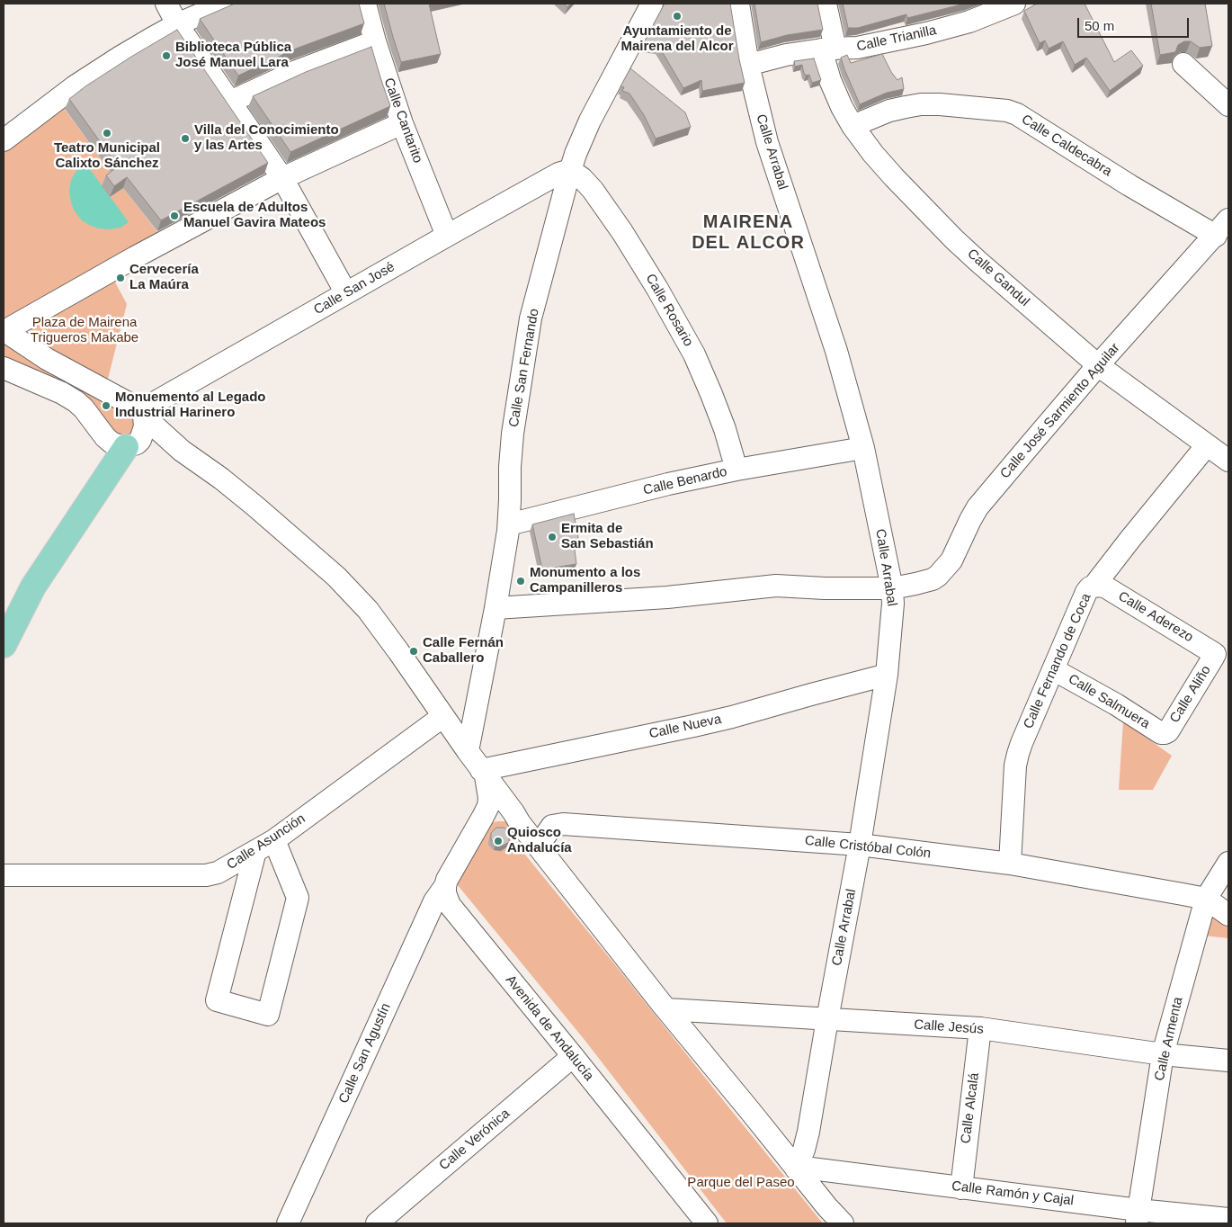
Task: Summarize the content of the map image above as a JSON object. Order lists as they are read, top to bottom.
{
  "streets": {
    "street": [
      "Calle Trianilla",
      "Calle Cantarito",
      "Calle Caldecabra",
      "Calle Arrabal",
      "Calle Gandul",
      "Calle San José",
      "Calle Rosario",
      "Calle San Fernando",
      "Calle José Sarmiento Aguilar",
      "Calle Benardo",
      "Calle Aderezo",
      "Calle Fernando de Coca",
      "Calle Aliño",
      "Calle Salmuera",
      "Calle Nueva",
      "Calle Asunción",
      "Calle Cristóbal Colón",
      "Calle Jesús",
      "Avenida de Andalucía",
      "Calle Armenta",
      "Calle San Agustín",
      "Calle Alcalá",
      "Calle Verónica",
      "Calle Ramón y Cajal"
    ]
  },
  "crossings": [
    ["Calle Trianilla", "Calle Arrabal"],
    ["Calle Trianilla", "Calle Gandul"],
    ["Calle Cantarito", "Calle San José"],
    ["Calle Caldecabra", "Calle Gandul"],
    ["Calle Caldecabra", "Calle José Sarmiento Aguilar"],
    ["Calle Arrabal", "Calle José Sarmiento Aguilar"],
    ["Calle Arrabal", "Calle Benardo"],
    ["Calle Arrabal", "Calle Nueva"],
    ["Calle Arrabal", "Calle Cristóbal Colón"],
    ["Calle Arrabal", "Calle Jesús"],
    ["Calle Arrabal", "Calle Ramón y Cajal"],
    ["Calle Gandul", "Calle José Sarmiento Aguilar"],
    ["Calle Gandul", "Calle Fernando de Coca"],
    ["Calle San José", "Calle Rosario"],
    ["Calle San José", "Calle San Fernando"],
    ["Calle Rosario", "Calle San Fernando"],
    ["Calle Rosario", "Calle Benardo"],
    ["Calle San Fernando", "Calle José Sarmiento Aguilar"],
    ["Calle San Fernando", "Calle Benardo"],
    ["Calle Aderezo", "Calle Fernando de Coca"],
    ["Calle Aderezo", "Calle Aliño"],
    ["Calle Fernando de Coca", "Calle Salmuera"],
    ["Calle Fernando de Coca", "Calle Cristóbal Colón"],
    ["Calle Aliño", "Calle Salmuera"],
    ["Calle Cristóbal Colón", "Calle Armenta"],
    ["Calle Jesús", "Calle Armenta"],
    ["Calle Jesús", "Calle Alcalá"],
    ["Avenida de Andalucía", "Calle San Agustín"],
    ["Avenida de Andalucía", "Calle Verónica"],
    ["Calle Armenta", "Calle Ramón y Cajal"],
    ["Calle Alcalá", "Calle Ramón y Cajal"]
  ],
  "districts": ["MAIRENA DEL ALCOR"],
  "parks": ["Plaza de Mairena Trigueros Makabe", "Parque del Paseo"],
  "places": [
    "Ayuntamiento de Mairena del Alcor",
    "Biblioteca Pública José Manuel Lara",
    "Teatro Municipal Calixto Sánchez",
    "Villa del Conocimiento y las Artes",
    "Escuela de Adultos Manuel Gavira Mateos",
    "Cervecería La Maúra",
    "Monuemento al Legado Industrial Harinero",
    "Ermita de San Sebastián",
    "Monumento a los Campanilleros",
    "Calle Fernán Caballero",
    "Quiosco Andalucía"
  ],
  "scale_bar": "50 m"
}
